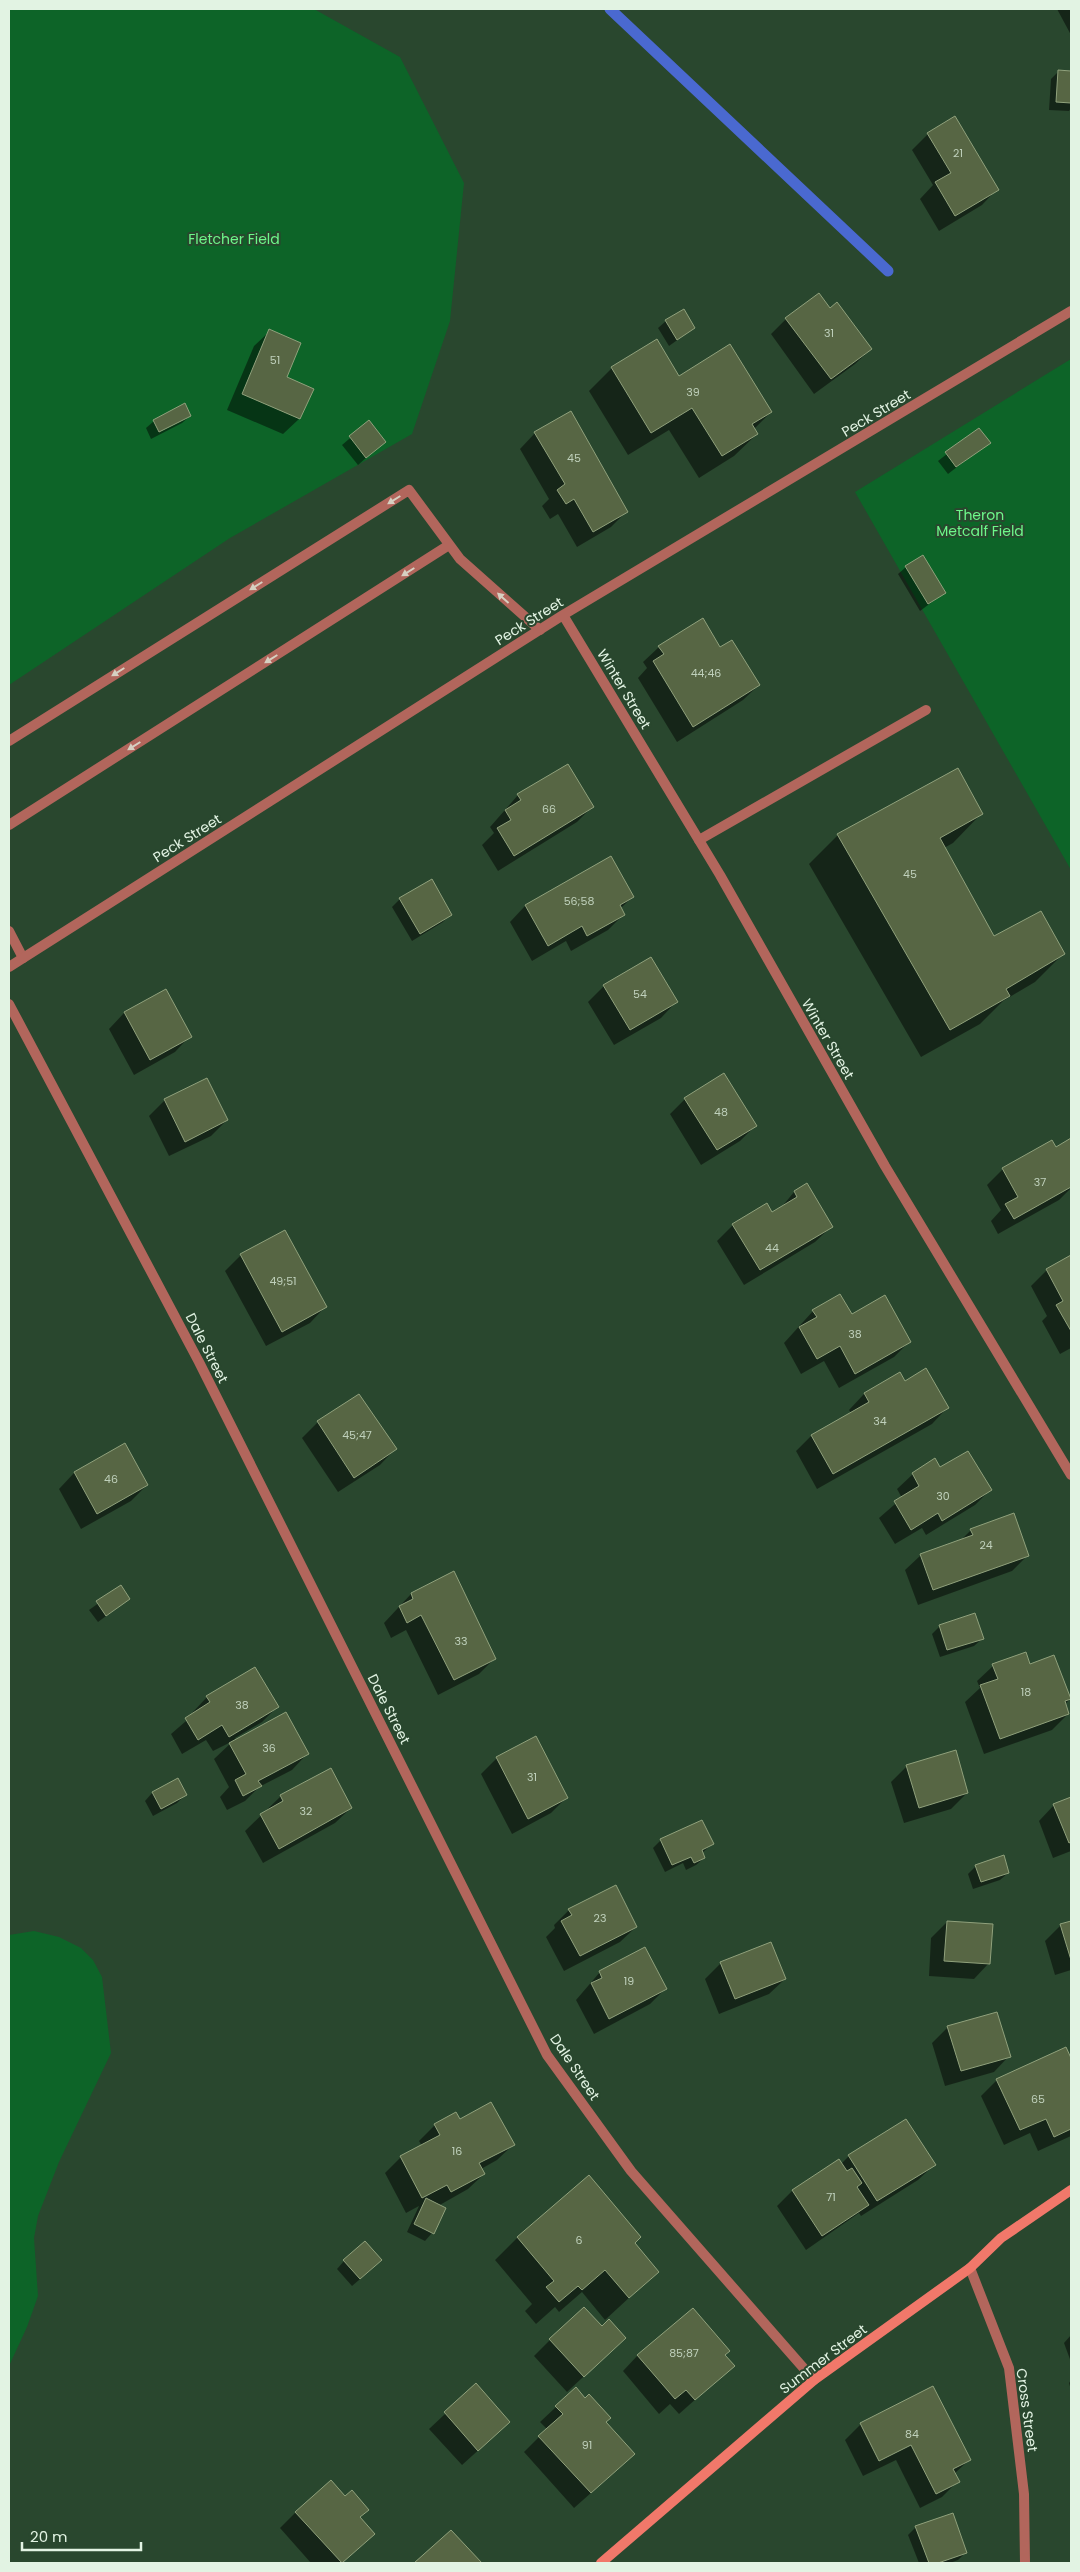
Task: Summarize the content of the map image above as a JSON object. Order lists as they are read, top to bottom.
{
  "streets": {
    "main road": ["Summer Street"],
    "street": [
      "Peck Street",
      "Winter Street",
      "Dale Street",
      "Cross Street"
    ]
  },
  "crossings": [
    ["Peck Street", "Winter Street"],
    ["Dale Street", "Summer Street"],
    ["Summer Street", "Cross Street"]
  ],
  "parks": ["Fletcher Field", "Theron Metcalf Field"],
  "house_numbers": [
    "21",
    "31",
    "51",
    "39",
    "45",
    "44;46",
    "66",
    "45",
    "56;58",
    "54",
    "48",
    "37",
    "44",
    "49;51",
    "38",
    "34",
    "45;47",
    "46",
    "30",
    "24",
    "33",
    "18",
    "38",
    "36",
    "31",
    "32",
    "23",
    "19",
    "65",
    "16",
    "71",
    "6",
    "85;87",
    "84",
    "91"
  ],
  "scale_bar": "20 m"
}
